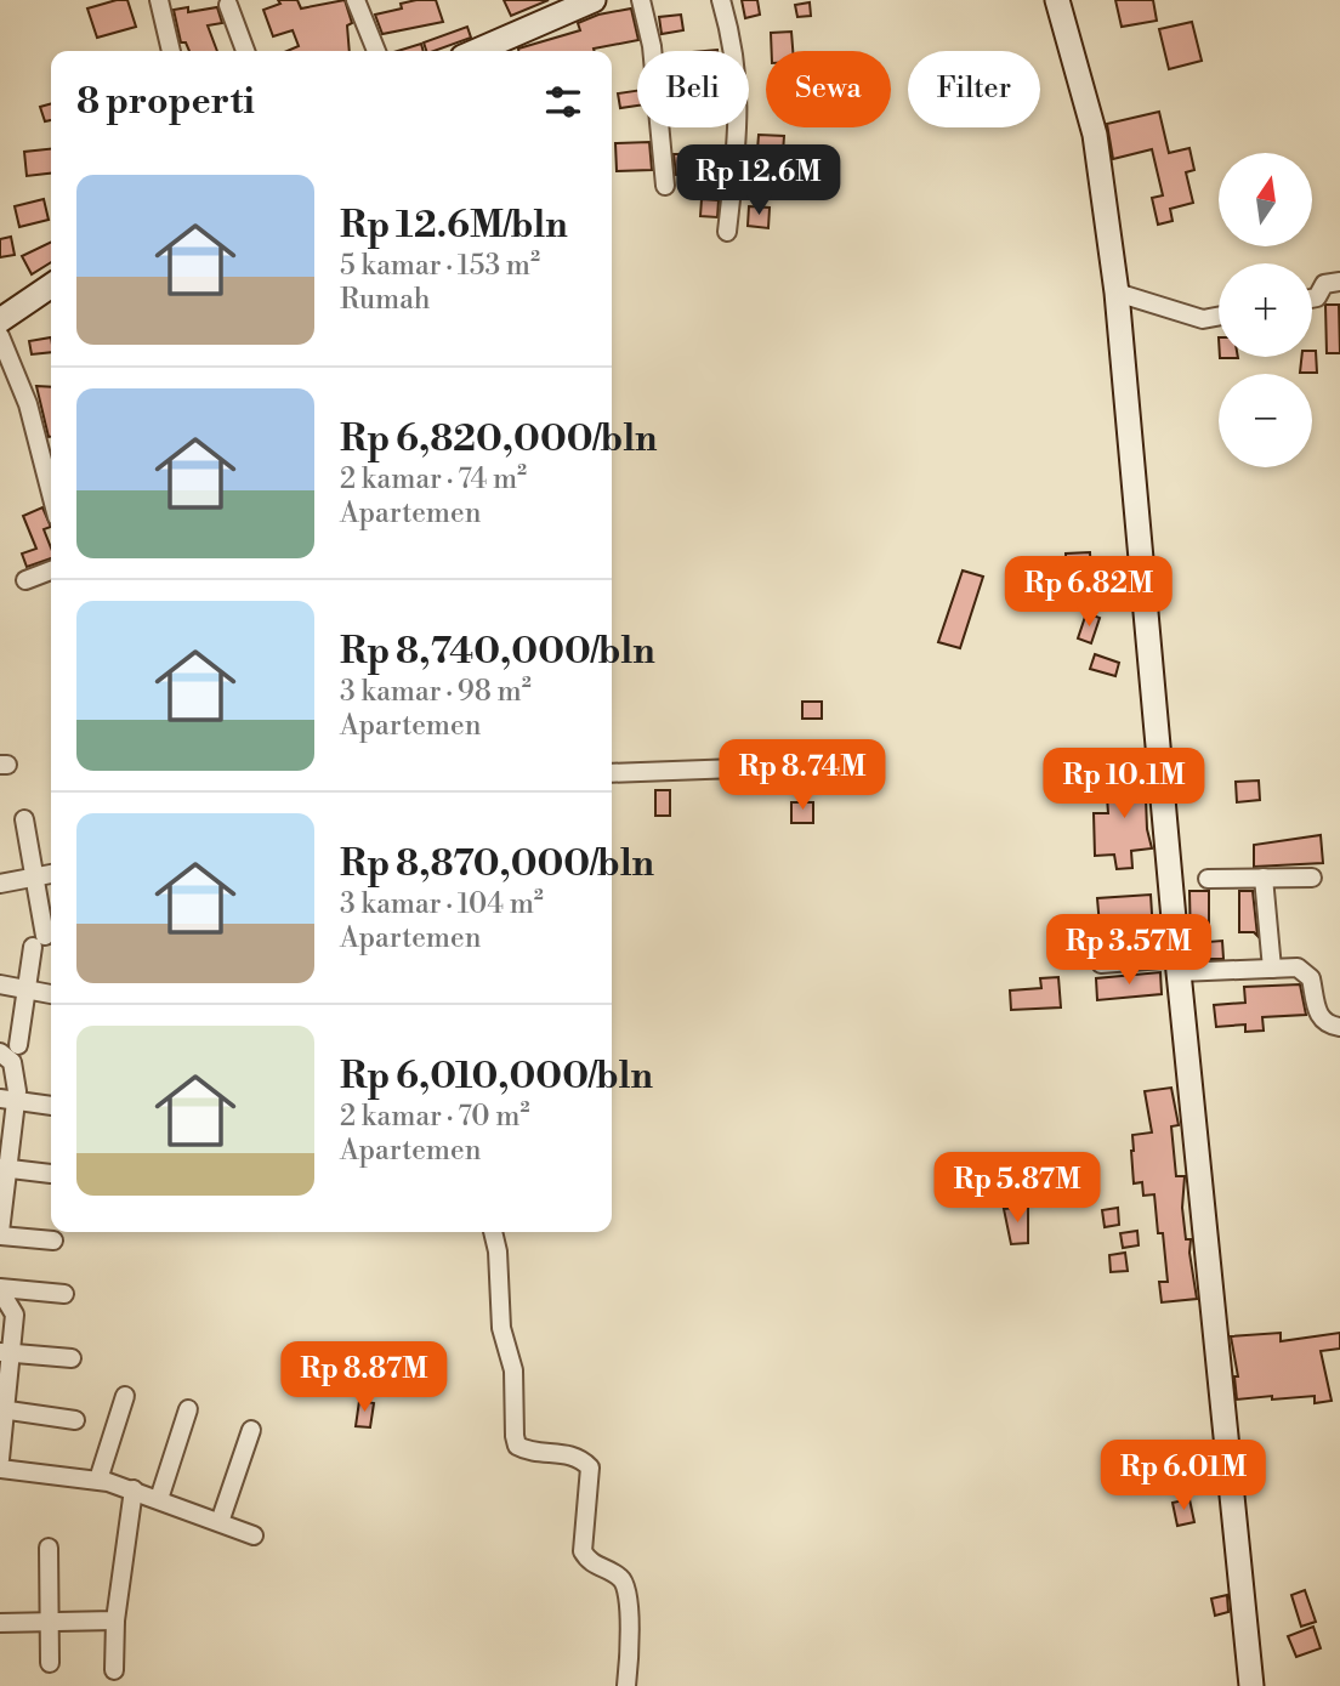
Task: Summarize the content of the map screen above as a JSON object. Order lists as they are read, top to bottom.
{
  "north": "top",
  "page": {
    "chip": ["Beli", "Sewa", "Filter"],
    "heading": "8 properti",
    "price": [
      "Rp 12.6M",
      "Rp 6.82M",
      "Rp 8.74M",
      "Rp 10.1M",
      "Rp 3.57M",
      "Rp 5.87M",
      "Rp 8.87M",
      "Rp 6.01M"
    ],
    "map_buttons": ["+", "−"],
    "list": [
      {
        "name": "Rp 12.6M/bln",
        "note": "5 kamar · 153 m² · Rumah"
      },
      {
        "name": "Rp 6,820,000/bln",
        "note": "2 kamar · 74 m² · Apartemen"
      },
      {
        "name": "Rp 8,740,000/bln",
        "note": "3 kamar · 98 m² · Apartemen"
      },
      {
        "name": "Rp 8,870,000/bln",
        "note": "3 kamar · 104 m² · Apartemen"
      },
      {
        "name": "Rp 6,010,000/bln",
        "note": "2 kamar · 70 m² · Apartemen"
      }
    ]
  }
}
